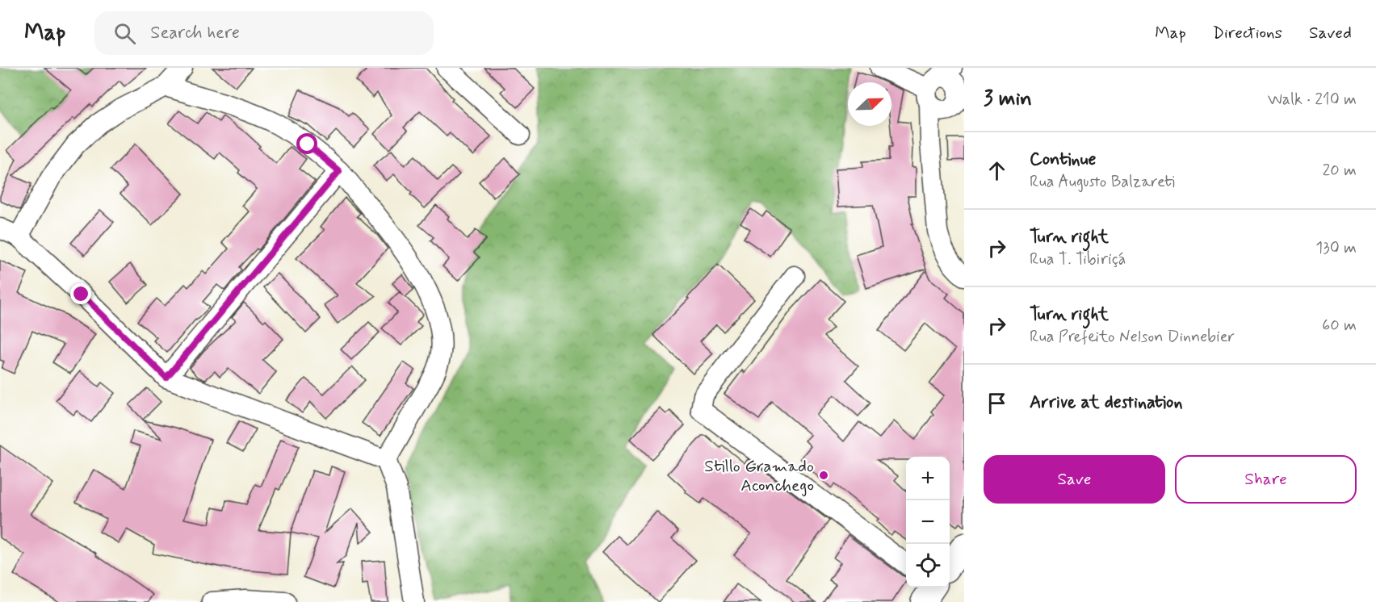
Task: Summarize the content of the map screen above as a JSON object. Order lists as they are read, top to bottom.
{
  "places": ["Stillo Gramado Aconchego"],
  "north": "top right",
  "page": {
    "header": "Map",
    "search": "Search here",
    "nav": ["Map", "Directions", "Saved"],
    "heading": ["3 min", "Walk · 210 m"],
    "list": [
      ["Continue", "Rua Augusto Balzareti", "20 m"],
      ["Turn right", "Rua T. Tibiriçá", "130 m"],
      ["Turn right", "Rua Prefeito Nelson Dinnebier", "60 m"],
      "Arrive at destination"
    ],
    "buttons": ["Save", "Share"],
    "map_buttons": ["+", "−"]
  }
}
